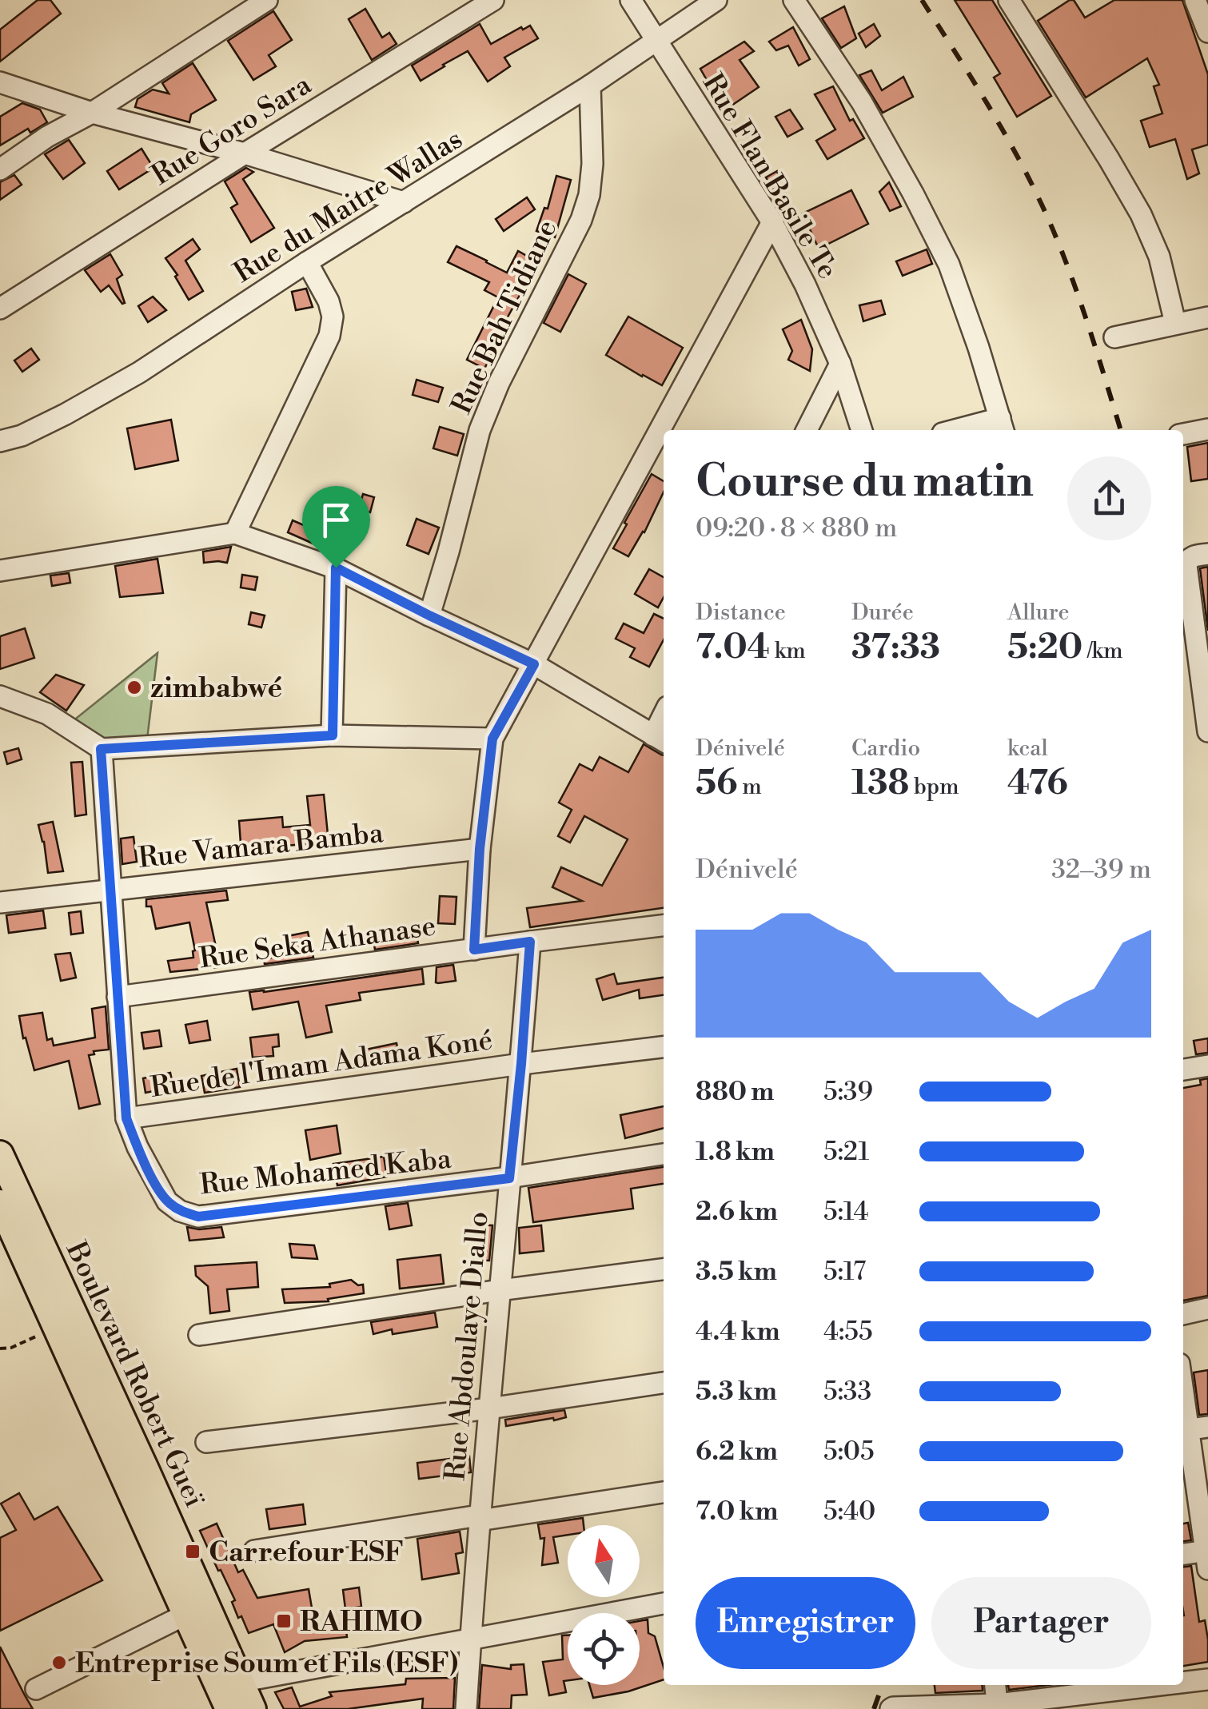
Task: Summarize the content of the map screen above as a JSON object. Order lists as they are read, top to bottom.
{
  "streets": {
    "main road": ["Boulevard Robert Gueï"],
    "street": [
      "Rue Goro Sara",
      "Rue Flan Basile Te",
      "Rue du Maitre Wallas",
      "Rue Bah Tidiane",
      "Rue Vamara Bamba",
      "Rue Seka Athanase",
      "Rue de l'Imam Adama Koné",
      "Rue Mohamed Kaba",
      "Rue Abdoulaye Diallo"
    ]
  },
  "crossings": [
    ["Rue Flan Basile Te", "Rue du Maitre Wallas"],
    ["Rue du Maitre Wallas", "Rue Bah Tidiane"],
    ["Rue Vamara Bamba", "Rue Mohamed Kaba"],
    ["Rue Seka Athanase", "Rue Mohamed Kaba"],
    ["Rue Seka Athanase", "Rue Abdoulaye Diallo"],
    ["Rue de l'Imam Adama Koné", "Rue Mohamed Kaba"],
    ["Rue de l'Imam Adama Koné", "Rue Abdoulaye Diallo"],
    ["Rue Mohamed Kaba", "Rue Abdoulaye Diallo"]
  ],
  "places": {
    "other": ["zimbabwé", "Entreprise Soum et Fils (ESF)"],
    "transit": ["Carrefour ESF", "RAHIMO"]
  },
  "north": "top",
  "page": {
    "heading": ["Course du matin", "09:20 · 8 × 880 m"],
    "stats": [
      ["Distance", "7.04 km"],
      ["Durée", "37:33"],
      ["Allure", "5:20 /km"],
      ["Dénivelé", "56 m"],
      ["Cardio", "138 bpm"],
      ["kcal", "476"]
    ],
    "chart": ["Dénivelé", "32–39 m"],
    "list": [
      {
        "name": "880 m",
        "note": "5:39"
      },
      {
        "name": "1.8 km",
        "note": "5:21"
      },
      {
        "name": "2.6 km",
        "note": "5:14"
      },
      {
        "name": "3.5 km",
        "note": "5:17"
      },
      {
        "name": "4.4 km",
        "note": "4:55"
      },
      {
        "name": "5.3 km",
        "note": "5:33"
      },
      {
        "name": "6.2 km",
        "note": "5:05"
      },
      {
        "name": "7.0 km",
        "note": "5:40"
      }
    ],
    "buttons": ["Enregistrer", "Partager"]
  }
}
